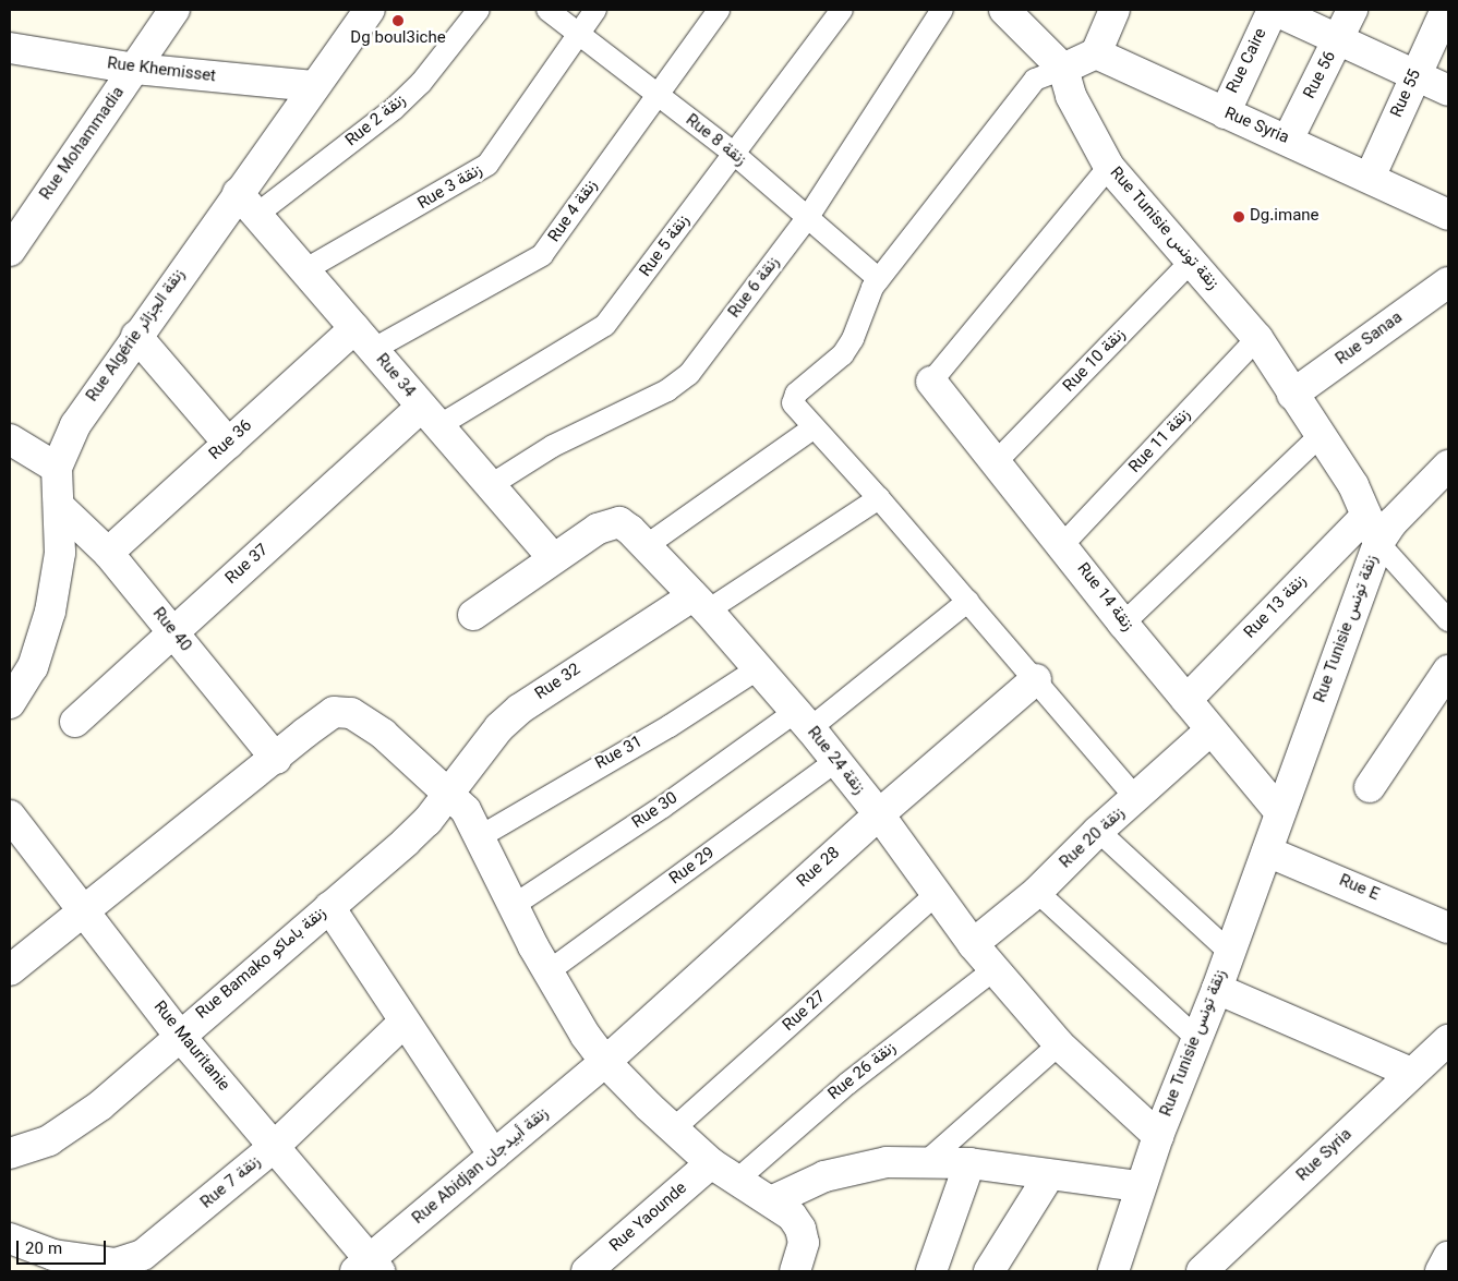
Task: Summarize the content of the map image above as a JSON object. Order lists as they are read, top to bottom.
{
  "streets": {
    "street": [
      "Rue Caire",
      "Rue Khemisset",
      "Rue 56",
      "Rue 55",
      "Rue 2 زنقة",
      "Rue Syria",
      "Rue 8 زنقة",
      "Rue Mohammadia",
      "Rue 3 زنقة",
      "Rue 4 زنقة",
      "Rue Tunisie زنقة تونس",
      "Rue 5 زنقة",
      "Rue 6 زنقة",
      "Rue Algérie زنقة الجزائر",
      "Rue Sanaa",
      "Rue 10 زنقة",
      "Rue 34",
      "Rue 36",
      "Rue 11 زنقة",
      "Rue 37",
      "Rue 14 زنقة",
      "Rue 13 زنقة",
      "Rue 40",
      "Rue 32",
      "Rue 31",
      "Rue 24 زنقة",
      "Rue 30",
      "Rue 20 زنقة",
      "Rue 29",
      "Rue 28",
      "Rue E",
      "Rue Bamako زنقة باماكو",
      "Rue 27",
      "Rue Mauritanie",
      "Rue 26 زنقة",
      "Rue Abidjan زنقة أبيدجان",
      "Rue 7 زنقة",
      "Rue Yaounde"
    ]
  },
  "crossings": [
    ["Rue Caire", "Rue Syria"],
    ["Rue Khemisset", "Rue Mohammadia"],
    ["Rue Khemisset", "Rue Algérie زنقة الجزائر"],
    ["Rue 56", "Rue Syria"],
    ["Rue 55", "Rue Syria"],
    ["Rue 2 زنقة", "Rue 34"],
    ["Rue 8 زنقة", "Rue 3 زنقة"],
    ["Rue 8 زنقة", "Rue 4 زنقة"],
    ["Rue 8 زنقة", "Rue 5 زنقة"],
    ["Rue 8 زنقة", "Rue 6 زنقة"],
    ["Rue 3 زنقة", "Rue 34"],
    ["Rue 4 زنقة", "Rue 34"],
    ["Rue 4 زنقة", "Rue 36"],
    ["Rue Tunisie زنقة تونس", "Rue Sanaa"],
    ["Rue Tunisie زنقة تونس", "Rue 10 زنقة"],
    ["Rue Tunisie زنقة تونس", "Rue 11 زنقة"],
    ["Rue Tunisie زنقة تونس", "Rue 14 زنقة"],
    ["Rue Tunisie زنقة تونس", "Rue 13 زنقة"],
    ["Rue Tunisie زنقة تونس", "Rue 24 زنقة"],
    ["Rue Tunisie زنقة تونس", "Rue E"],
    ["Rue 5 زنقة", "Rue 34"],
    ["Rue 5 زنقة", "Rue 37"],
    ["Rue 6 زنقة", "Rue 34"],
    ["Rue Algérie زنقة الجزائر", "Rue 34"],
    ["Rue Algérie زنقة الجزائر", "Rue 40"],
    ["Rue 10 زنقة", "Rue 14 زنقة"],
    ["Rue 34", "Rue 36"],
    ["Rue 34", "Rue 37"],
    ["Rue 34", "Rue 24 زنقة"],
    ["Rue 36", "Rue 40"],
    ["Rue 11 زنقة", "Rue 14 زنقة"],
    ["Rue 37", "Rue 40"],
    ["Rue 14 زنقة", "Rue 13 زنقة"],
    ["Rue 14 زنقة", "Rue 20 زنقة"],
    ["Rue 32", "Rue 24 زنقة"],
    ["Rue 32", "Rue Bamako زنقة باماكو"],
    ["Rue 31", "Rue 24 زنقة"],
    ["Rue 24 زنقة", "Rue 30"],
    ["Rue 24 زنقة", "Rue 20 زنقة"],
    ["Rue 24 زنقة", "Rue 29"],
    ["Rue 24 زنقة", "Rue 28"],
    ["Rue 24 زنقة", "Rue 27"],
    ["Rue 24 زنقة", "Rue 26 زنقة"],
    ["Rue 28", "Rue Abidjan زنقة أبيدجان"],
    ["Rue Bamako زنقة باماكو", "Rue Mauritanie"],
    ["Rue Mauritanie", "Rue Abidjan زنقة أبيدجان"],
    ["Rue Mauritanie", "Rue 7 زنقة"]
  ],
  "places": ["Dg boul3iche", "Dg.imane"],
  "scale_bar": "20 m"
}
